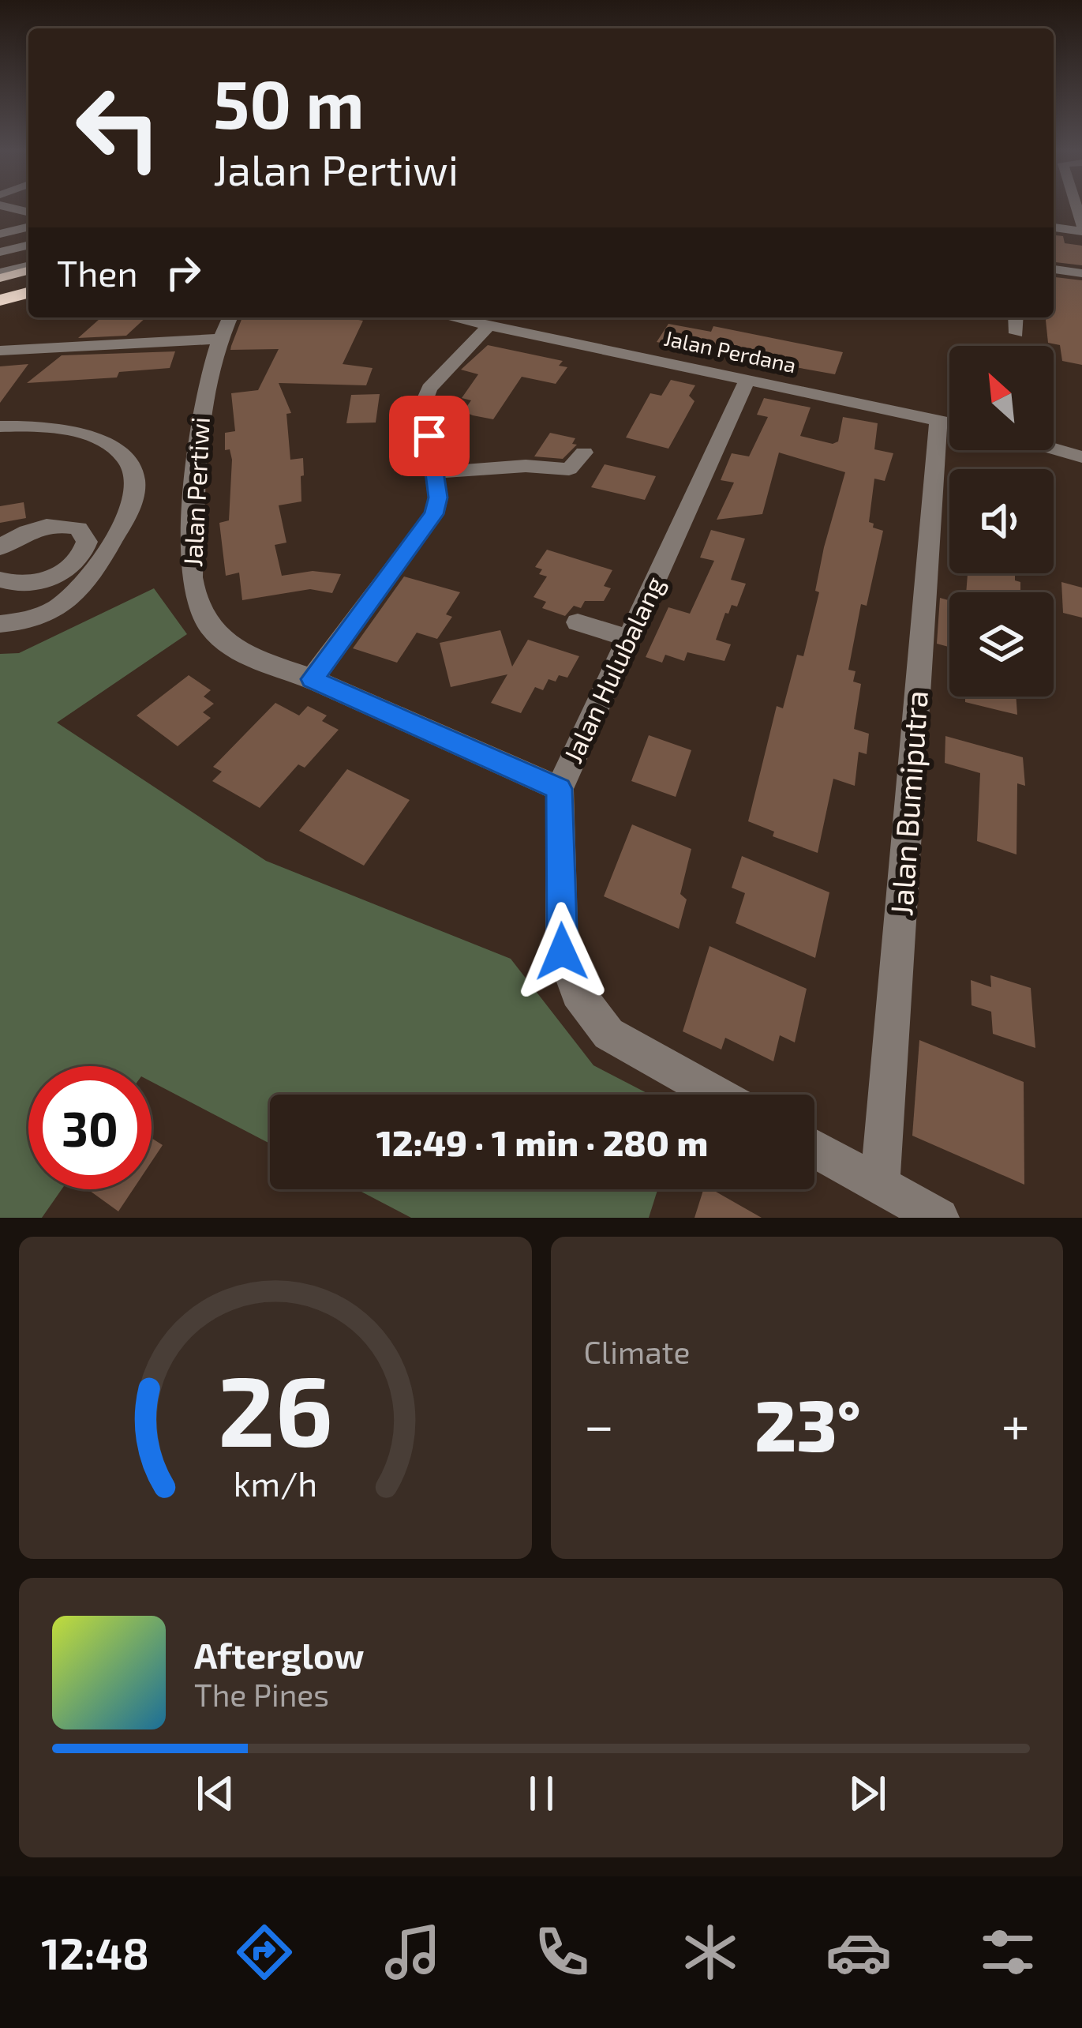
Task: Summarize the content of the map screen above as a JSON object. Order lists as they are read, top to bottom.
{
  "streets": {
    "street": [
      "Jalan Perdana",
      "Jalan Pertiwi",
      "Jalan Hulubalang",
      "Jalan Bumiputra"
    ]
  },
  "crossings": [
    ["Jalan Perdana", "Jalan Hulubalang"],
    ["Jalan Pertiwi", "Jalan Hulubalang"]
  ],
  "north": "top left",
  "page": {
    "turn": ["50 m", "Jalan Pertiwi"],
    "then": "Then",
    "limit": "30",
    "trip": "12:49 · 1 min · 280 m",
    "tile": "Climate",
    "heat": ["−", "23°", "+"],
    "song": ["Afterglow", "The Pines"],
    "tabs": "12:48",
    "gauge": ["26", "km/h"]
  }
}
